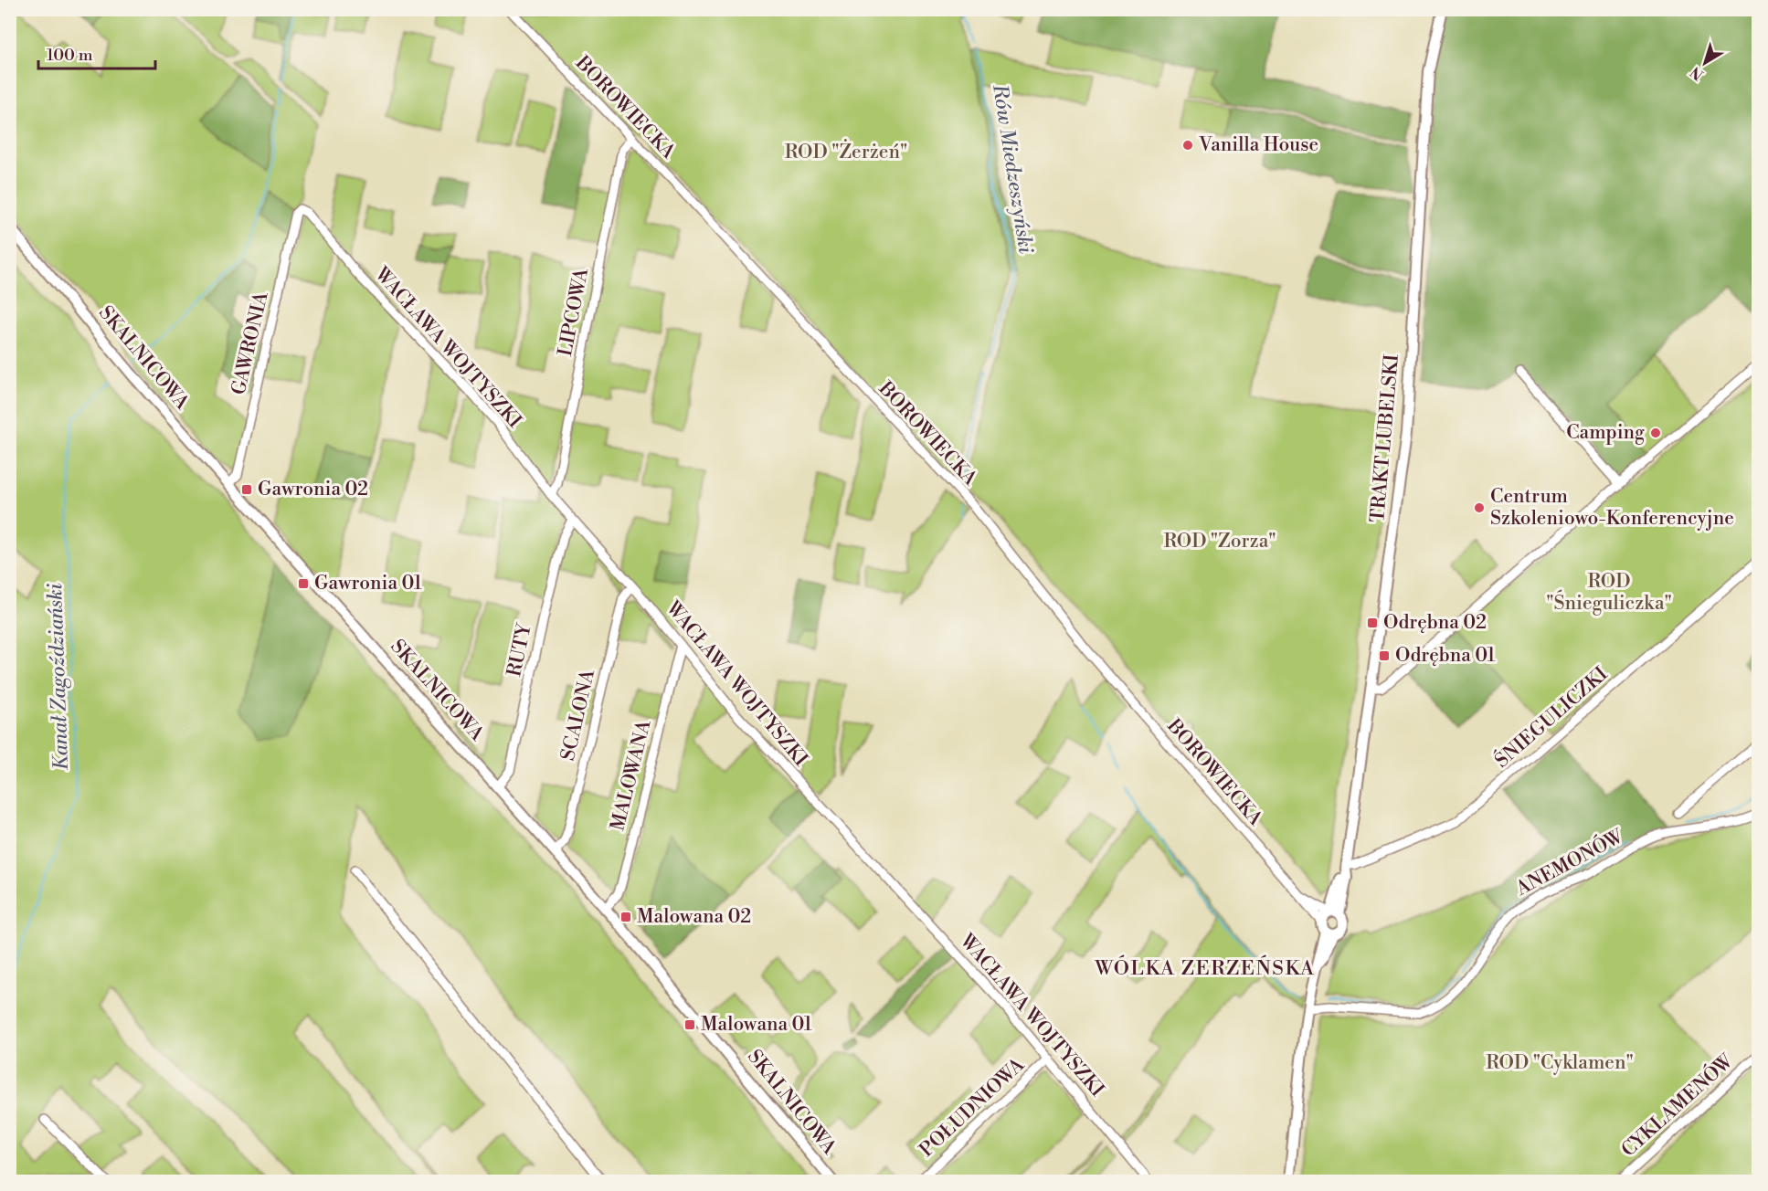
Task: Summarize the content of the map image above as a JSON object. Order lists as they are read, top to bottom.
{
  "streets": {
    "street": [
      "BOROWIECKA",
      "LIPCOWA",
      "GAWRONIA",
      "WACŁAWA WOJTYSZKI",
      "SKALNICOWA",
      "TRAKT LUBELSKI",
      "RUTY",
      "SCALONA",
      "ŚNIEGULICZKI",
      "MALOWANA",
      "ANEMONÓW",
      "CYKLAMENÓW",
      "POŁUDNIOWA"
    ]
  },
  "crossings": [
    ["BOROWIECKA", "LIPCOWA"],
    ["BOROWIECKA", "TRAKT LUBELSKI"],
    ["LIPCOWA", "WACŁAWA WOJTYSZKI"],
    ["GAWRONIA", "WACŁAWA WOJTYSZKI"],
    ["GAWRONIA", "SKALNICOWA"],
    ["WACŁAWA WOJTYSZKI", "RUTY"],
    ["WACŁAWA WOJTYSZKI", "SCALONA"],
    ["WACŁAWA WOJTYSZKI", "MALOWANA"],
    ["WACŁAWA WOJTYSZKI", "POŁUDNIOWA"],
    ["SKALNICOWA", "RUTY"],
    ["SKALNICOWA", "SCALONA"],
    ["SKALNICOWA", "MALOWANA"],
    ["TRAKT LUBELSKI", "ŚNIEGULICZKI"]
  ],
  "districts": ["WÓLKA ZERZEŃSKA"],
  "water": ["Rów Miedzeszyński", "Kanał Zagoździański"],
  "parks": [
    "ROD \"Żerżeń\"",
    "ROD \"Zorza\"",
    "ROD \"Śnieguliczka\"",
    "ROD \"Cyklamen\""
  ],
  "places": {
    "other": ["Vanilla House", "Camping", "Centrum Szkoleniowo-Konferencyjne"],
    "transit": [
      "Gawronia 02",
      "Gawronia 01",
      "Odrębna 02",
      "Odrębna 01",
      "Malowana 02",
      "Malowana 01"
    ]
  },
  "scale_bar": "100 m",
  "north": "bottom left"
}
